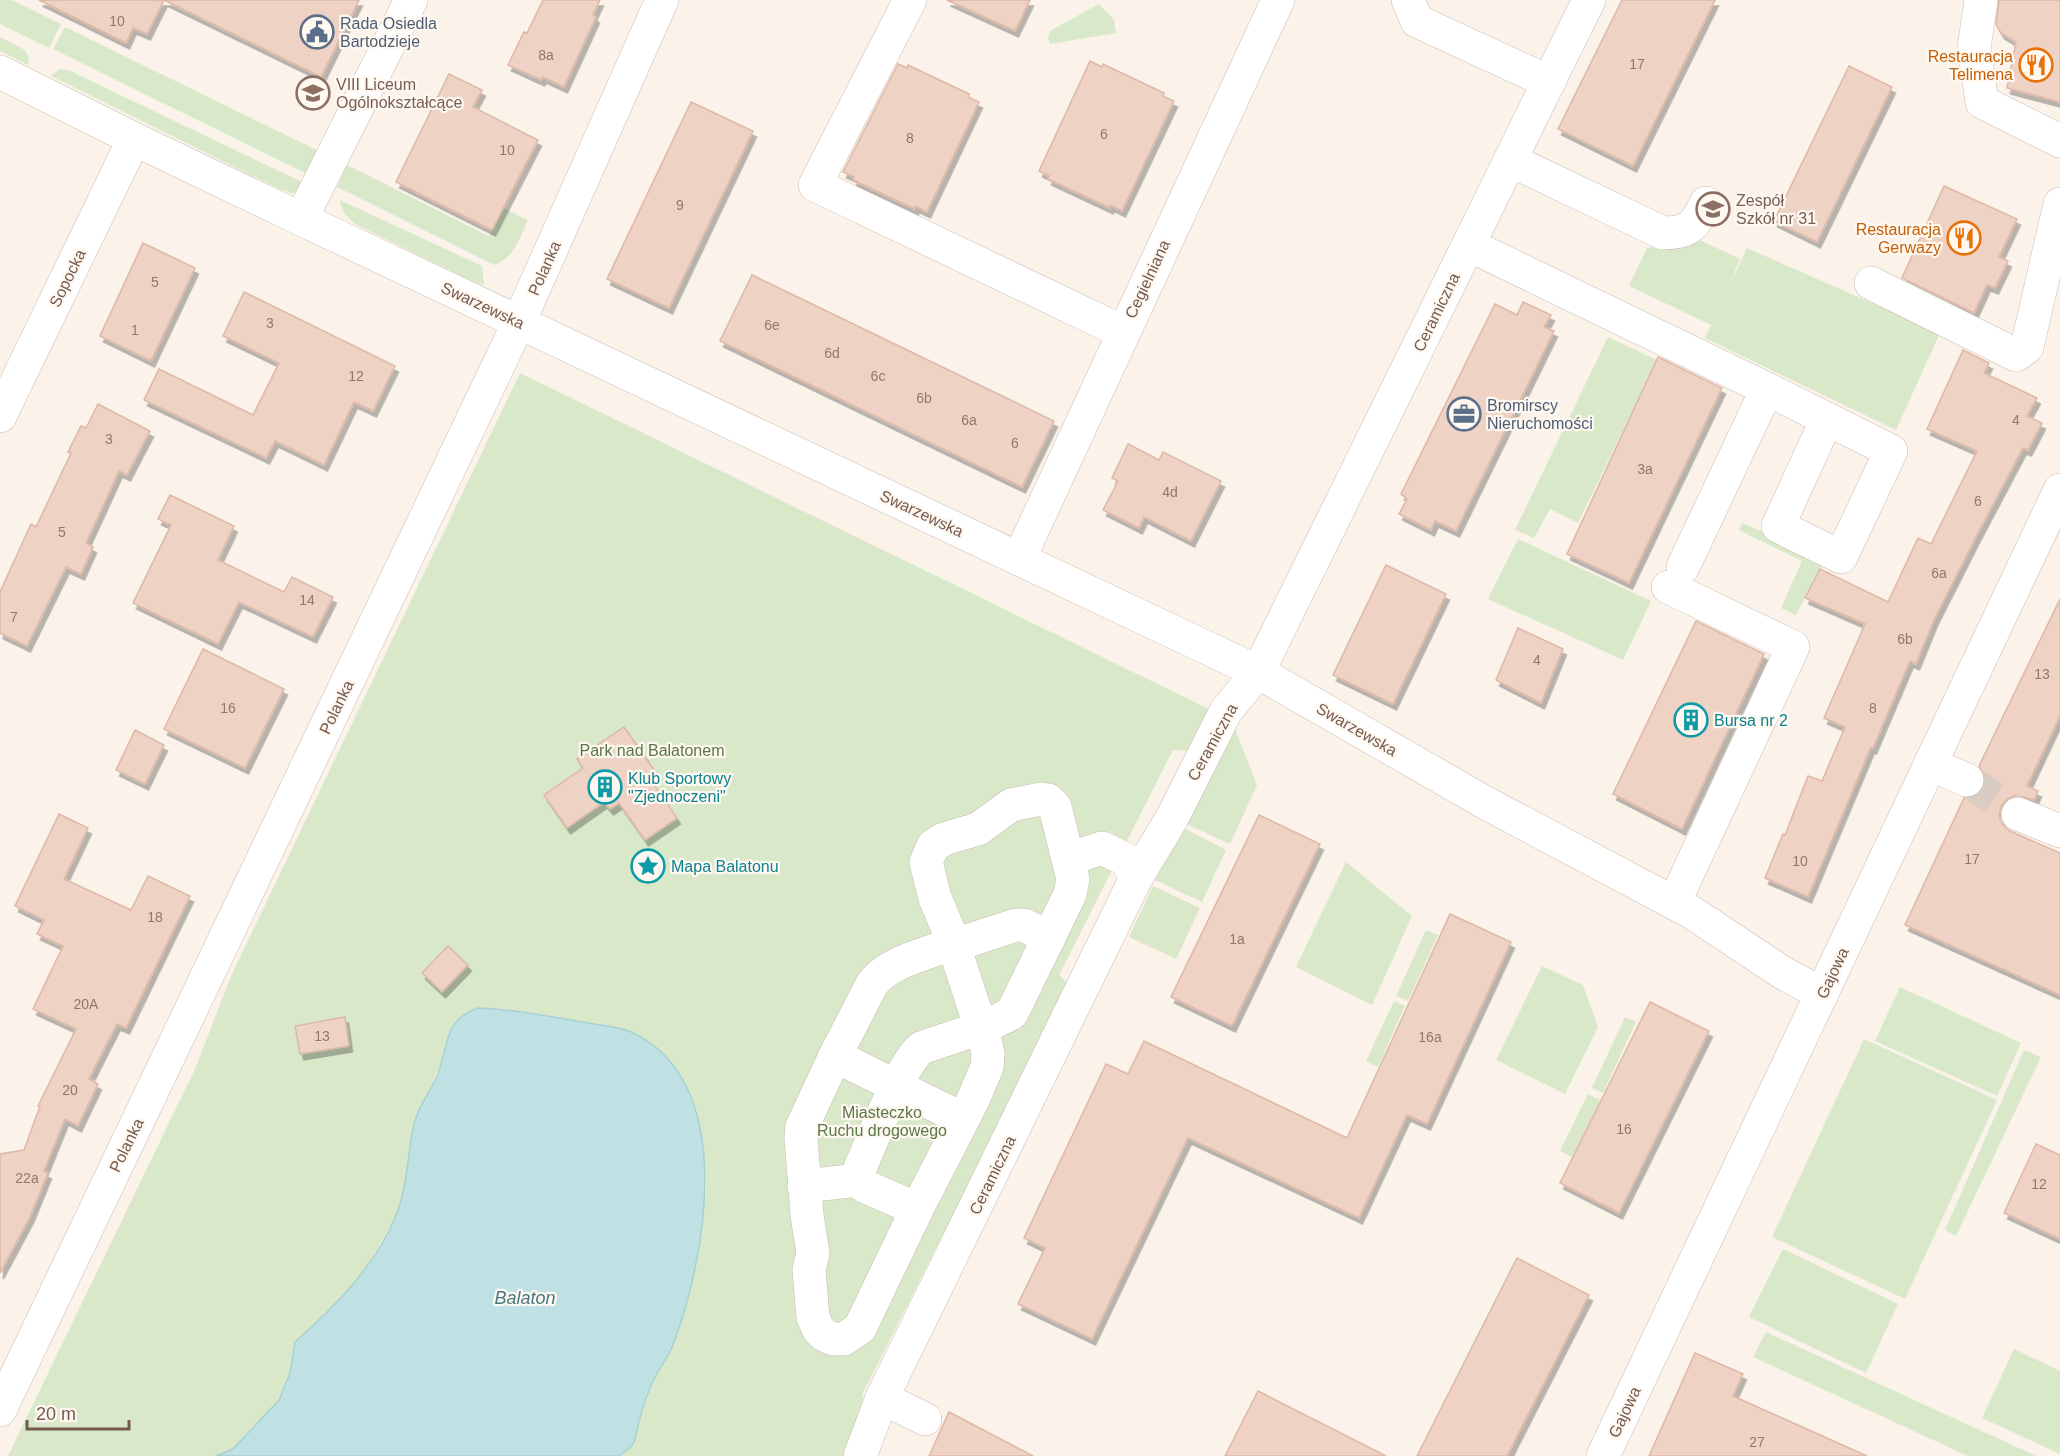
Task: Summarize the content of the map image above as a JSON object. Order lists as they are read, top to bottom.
{
  "streets": {
    "street": [
      "Polanka",
      "Sopocka",
      "Cegielniana",
      "Swarzewska",
      "Ceramiczna",
      "Gajowa"
    ]
  },
  "crossings": [
    ["Polanka", "Swarzewska"],
    ["Sopocka", "Swarzewska"],
    ["Cegielniana", "Swarzewska"],
    ["Swarzewska", "Ceramiczna"],
    ["Swarzewska", "Gajowa"]
  ],
  "water": ["Balaton"],
  "parks": ["Park nad Balatonem", "Miasteczko Ruchu drogowego"],
  "places": {
    "public building": ["Rada Osiedla Bartodzieje"],
    "restaurant": ["Restauracja Telimena", "Restauracja Gerwazy"],
    "school or university": ["VIII Liceum Ogólnokształcące", "Zespół Szkół nr 31"],
    "office": ["Bromirscy Nieruchomości"],
    "building": ["Bursa nr 2", "Klub Sportowy \"Zjednoczeni\""],
    "place": ["Mapa Balatonu"]
  },
  "house_numbers": [
    "10",
    "8a",
    "17",
    "6",
    "8",
    "10",
    "9",
    "5",
    "3",
    "6e",
    "1",
    "6d",
    "12",
    "6c",
    "6b",
    "6a",
    "4",
    "3",
    "6",
    "3a",
    "4d",
    "6",
    "5",
    "6a",
    "14",
    "7",
    "6b",
    "4",
    "13",
    "16",
    "8",
    "17",
    "10",
    "18",
    "1a",
    "20A",
    "13",
    "16a",
    "20",
    "16",
    "22a",
    "12",
    "27"
  ],
  "scale_bar": "20 m"
}
